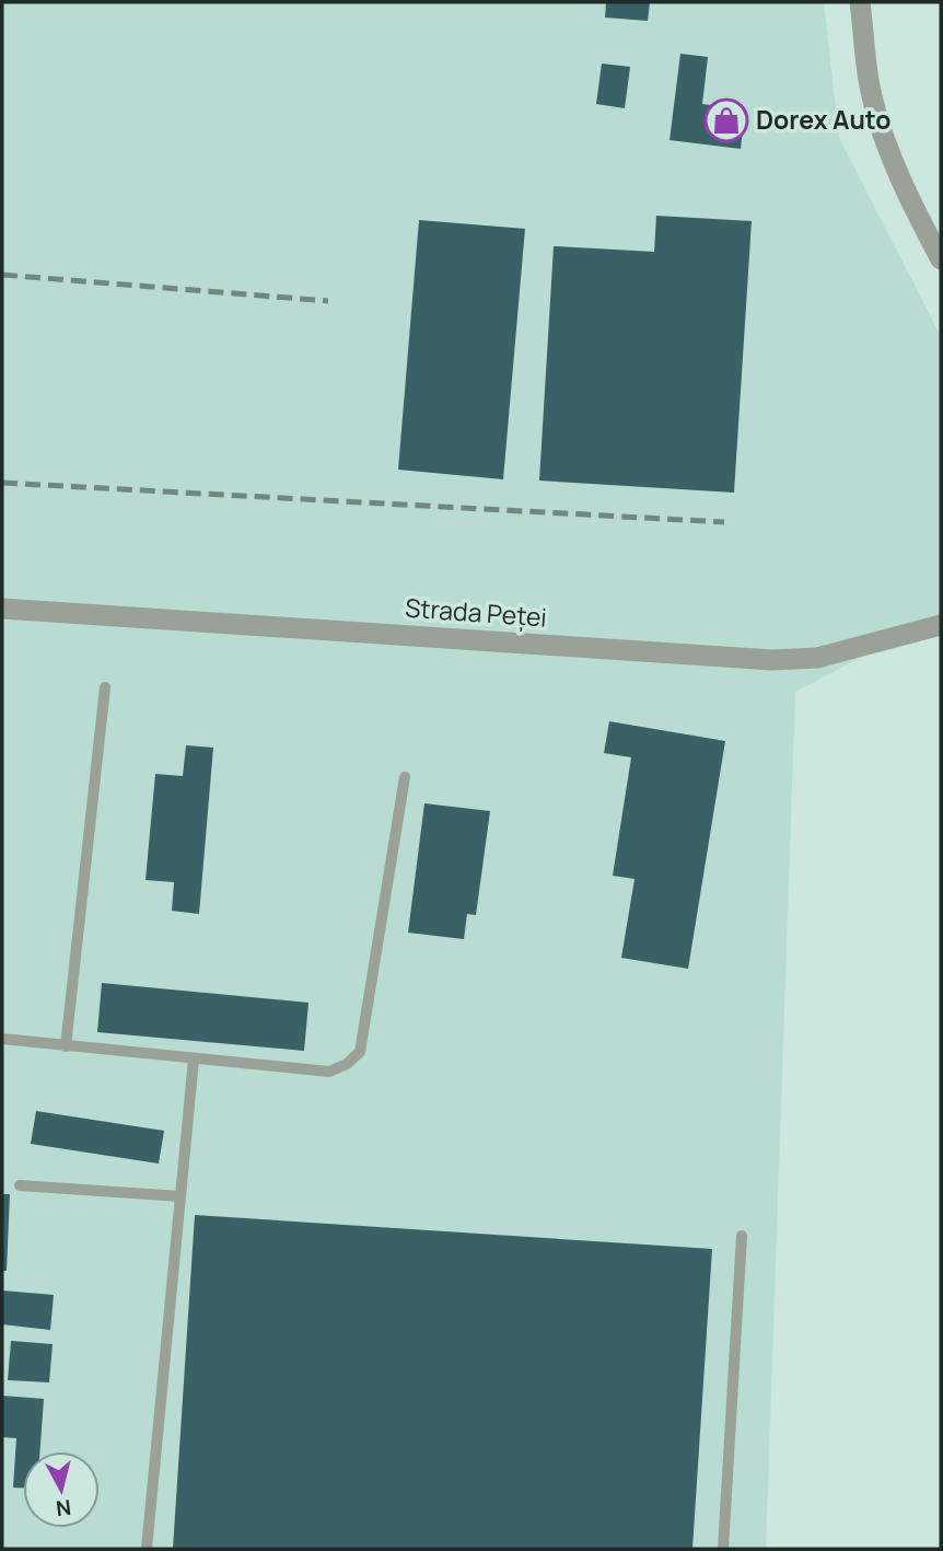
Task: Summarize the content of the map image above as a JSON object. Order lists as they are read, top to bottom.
{
  "streets": {
    "street": ["Strada Peței"]
  },
  "places": {
    "shop": ["Dorex Auto"]
  },
  "north": "bottom"
}
